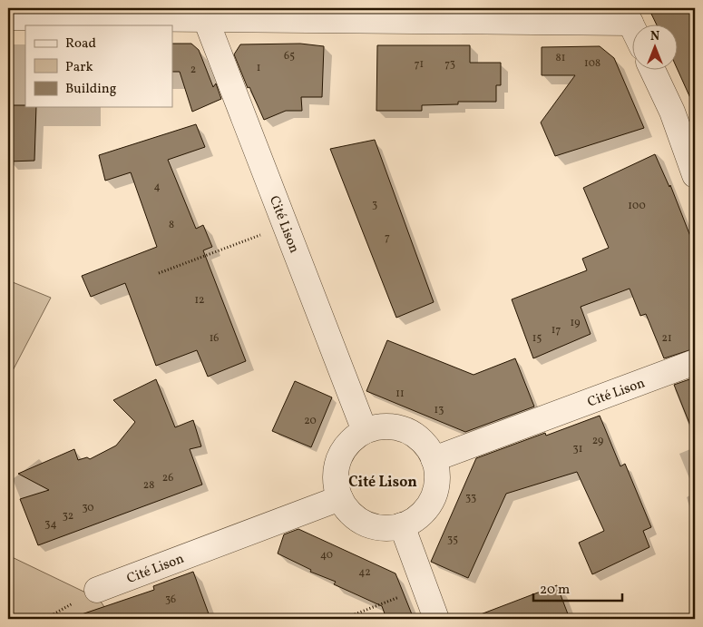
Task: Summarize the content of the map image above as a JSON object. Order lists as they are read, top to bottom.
{
  "streets": {
    "street": ["Cité Lison"]
  },
  "districts": ["Cité Lison"],
  "house_numbers": [
    "65",
    "81",
    "108",
    "71",
    "73",
    "1",
    "2",
    "4",
    "3",
    "100",
    "8",
    "7",
    "12",
    "19",
    "17",
    "16",
    "15",
    "21",
    "11",
    "13",
    "20",
    "29",
    "31",
    "26",
    "28",
    "33",
    "30",
    "32",
    "34",
    "35",
    "40",
    "42",
    "36"
  ],
  "legend": ["Road", "Park", "Building"],
  "scale_bar": "20 m",
  "north": "top"
}
